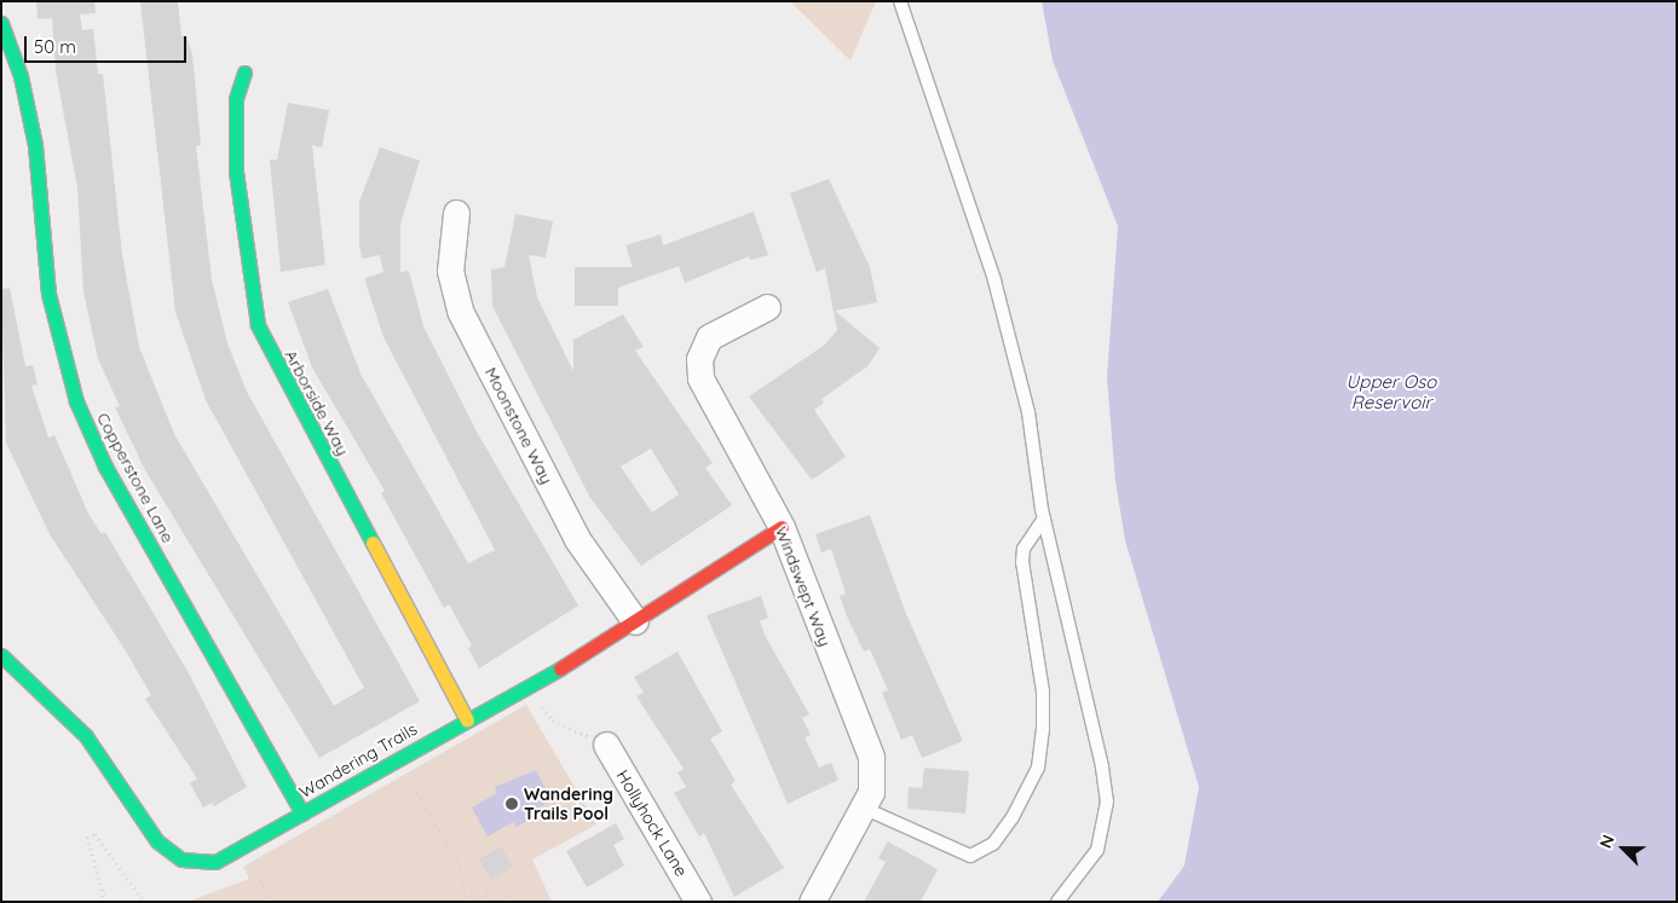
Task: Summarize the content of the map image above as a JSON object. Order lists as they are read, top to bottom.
{
  "streets": {
    "street": [
      "Arborside Way",
      "Moonstone Way",
      "Copperstone Lane",
      "Windswept Way",
      "Wandering Trails",
      "Hollyhock Lane"
    ]
  },
  "crossings": [
    ["Arborside Way", "Wandering Trails"],
    ["Moonstone Way", "Wandering Trails"],
    ["Copperstone Lane", "Wandering Trails"],
    ["Windswept Way", "Wandering Trails"]
  ],
  "water": ["Upper Oso Reservoir"],
  "places": ["Wandering Trails Pool"],
  "scale_bar": "50 m",
  "north": "top left"
}
